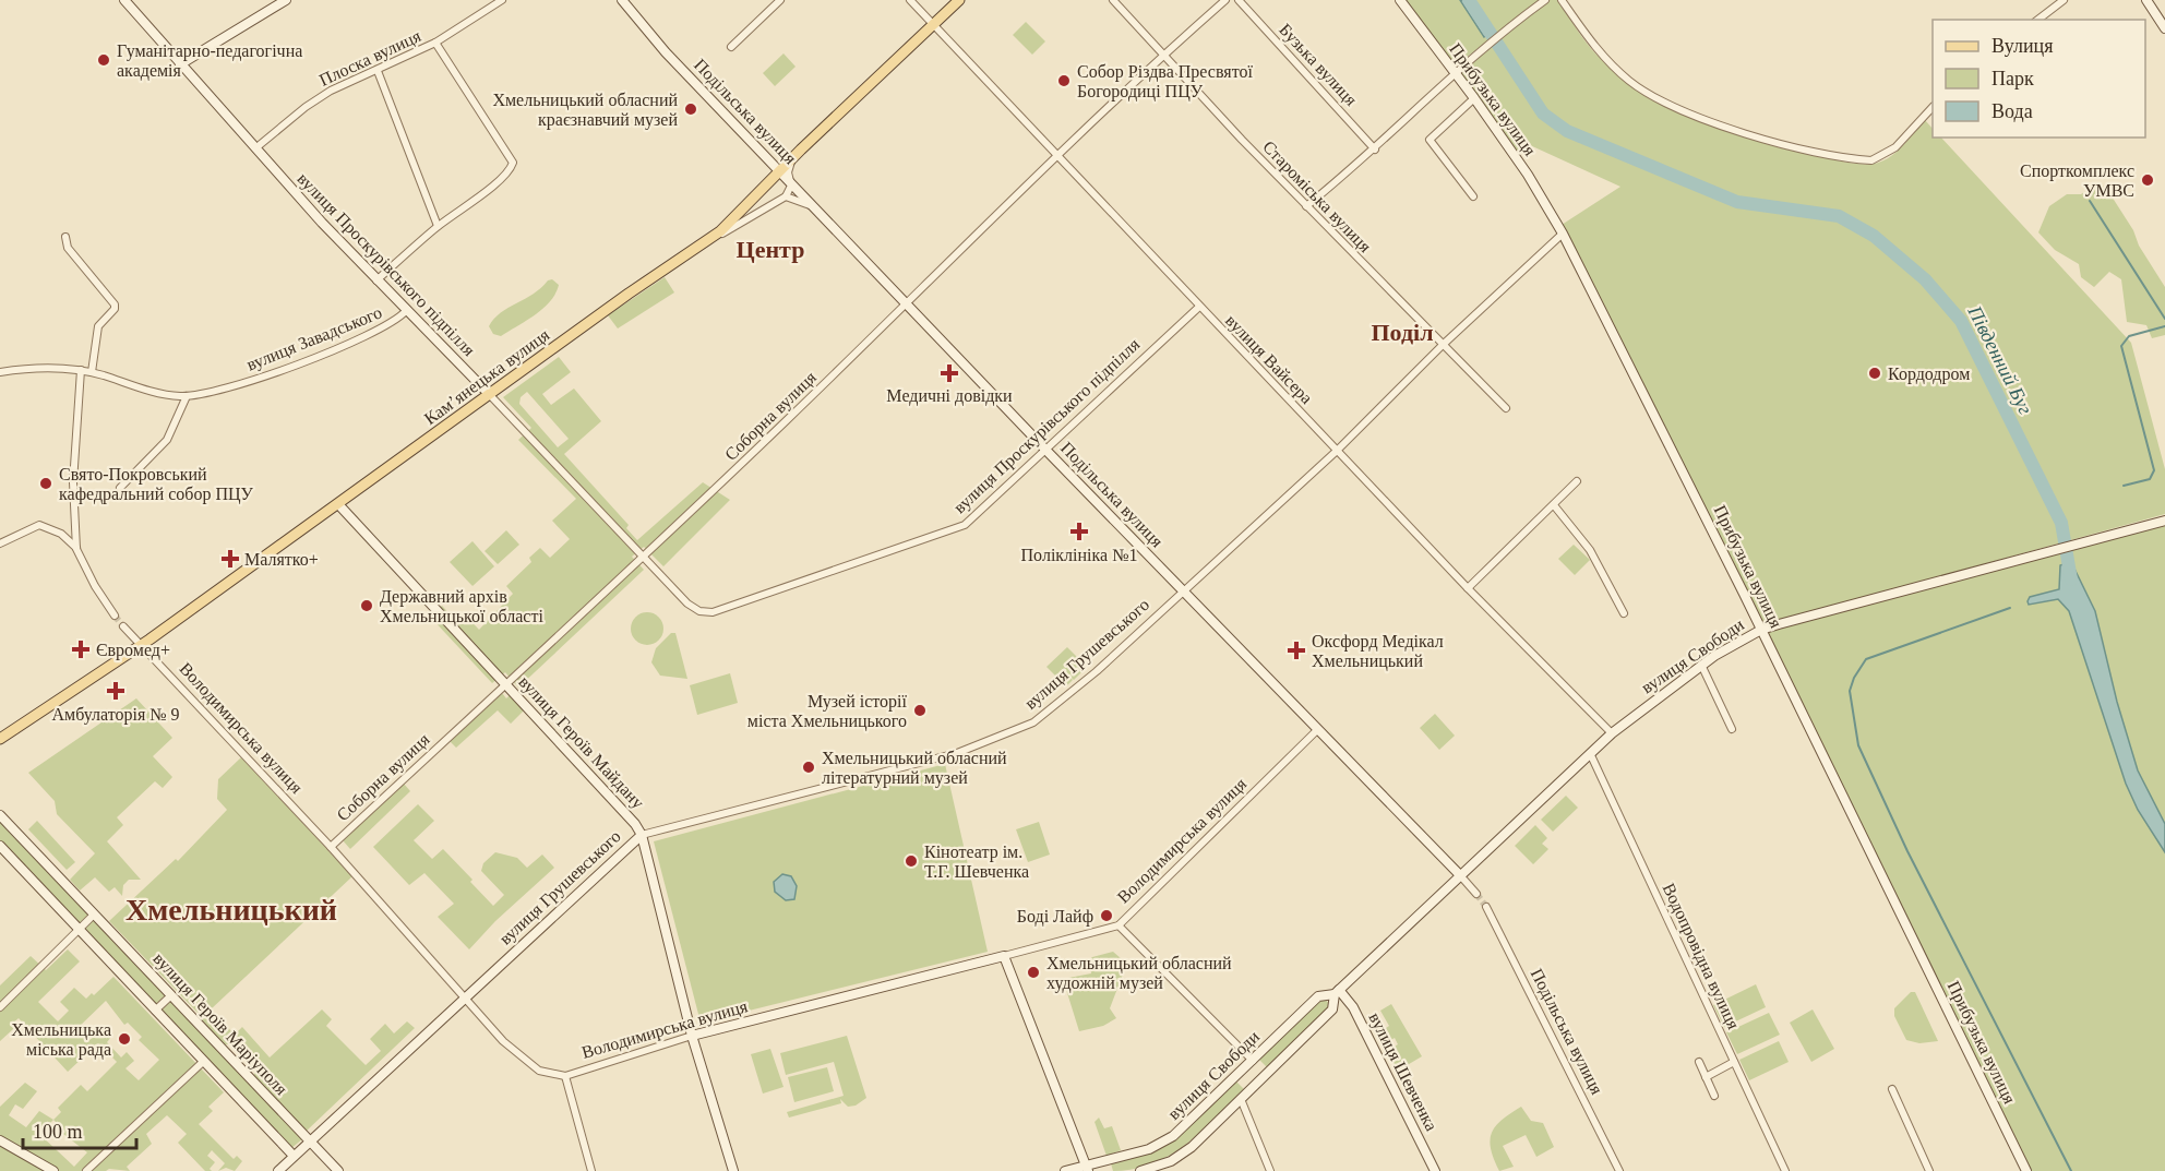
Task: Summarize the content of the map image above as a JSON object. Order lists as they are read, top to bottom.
{
  "streets": {
    "main road": ["Камʼянецька вулиця"],
    "street": [
      "Плоска вулиця",
      "Бузька вулиця",
      "Прибузька вулиця",
      "Подільська вулиця",
      "Староміська вулиця",
      "вулиця Проскурівського підпілля",
      "вулиця Завадського",
      "вулиця Вайсера",
      "Соборна вулиця",
      "вулиця Грушевського",
      "вулиця Свободи",
      "Володимирська вулиця",
      "вулиця Героїв Майдану",
      "Водопровідна вулиця",
      "вулиця Героїв Маріуполя",
      "вулиця Шевченка"
    ]
  },
  "crossings": [
    ["Плоска вулиця", "вулиця Проскурівського підпілля"],
    ["Прибузька вулиця", "вулиця Грушевського"],
    ["Прибузька вулиця", "вулиця Свободи"],
    ["Подільська вулиця", "вулиця Проскурівського підпілля"],
    ["Подільська вулиця", "Камʼянецька вулиця"],
    ["Подільська вулиця", "Соборна вулиця"],
    ["Подільська вулиця", "вулиця Грушевського"],
    ["Подільська вулиця", "вулиця Свободи"],
    ["Подільська вулиця", "Володимирська вулиця"],
    ["Староміська вулиця", "Соборна вулиця"],
    ["Староміська вулиця", "вулиця Грушевського"],
    ["вулиця Проскурівського підпілля", "вулиця Завадського"],
    ["вулиця Проскурівського підпілля", "вулиця Вайсера"],
    ["вулиця Проскурівського підпілля", "Камʼянецька вулиця"],
    ["вулиця Проскурівського підпілля", "Соборна вулиця"],
    ["вулиця Вайсера", "Камʼянецька вулиця"],
    ["вулиця Вайсера", "Соборна вулиця"],
    ["вулиця Вайсера", "вулиця Грушевського"],
    ["вулиця Вайсера", "вулиця Свободи"],
    ["Камʼянецька вулиця", "Володимирська вулиця"],
    ["Камʼянецька вулиця", "вулиця Героїв Майдану"],
    ["Соборна вулиця", "Володимирська вулиця"],
    ["Соборна вулиця", "вулиця Героїв Майдану"],
    ["вулиця Грушевського", "Володимирська вулиця"],
    ["вулиця Грушевського", "вулиця Героїв Майдану"],
    ["вулиця Грушевського", "вулиця Героїв Маріуполя"],
    ["вулиця Свободи", "Водопровідна вулиця"],
    ["вулиця Свободи", "вулиця Шевченка"],
    ["Володимирська вулиця", "вулиця Героїв Майдану"]
  ],
  "districts": ["Центр", "Поділ", "Хмельницький"],
  "water": ["Південний Буг"],
  "places": {
    "other": [
      "Гуманітарно-педагогічна академія",
      "Собор Різдва Пресвятої Богородиці ПЦУ",
      "Хмельницький обласний краєзнавчий музей",
      "Спорткомплекс УМВС",
      "Кордодром",
      "Свято-Покровський кафедральний собор ПЦУ",
      "Державний архів Хмельницької області",
      "Музей історії міста Хмельницького",
      "Хмельницький обласний літературний музей",
      "Кінотеатр ім. Т.Г. Шевченка",
      "Боді Лайф",
      "Хмельницький обласний художній музей",
      "Хмельницька міська рада"
    ],
    "health": [
      "Медичні довідки",
      "Поліклініка №1",
      "Малятко+",
      "Євромед+",
      "Оксфорд Медікал Хмельницький",
      "Амбулаторія № 9"
    ]
  },
  "legend": ["Вулиця", "Парк", "Вода"],
  "scale_bar": "100 m"
}
